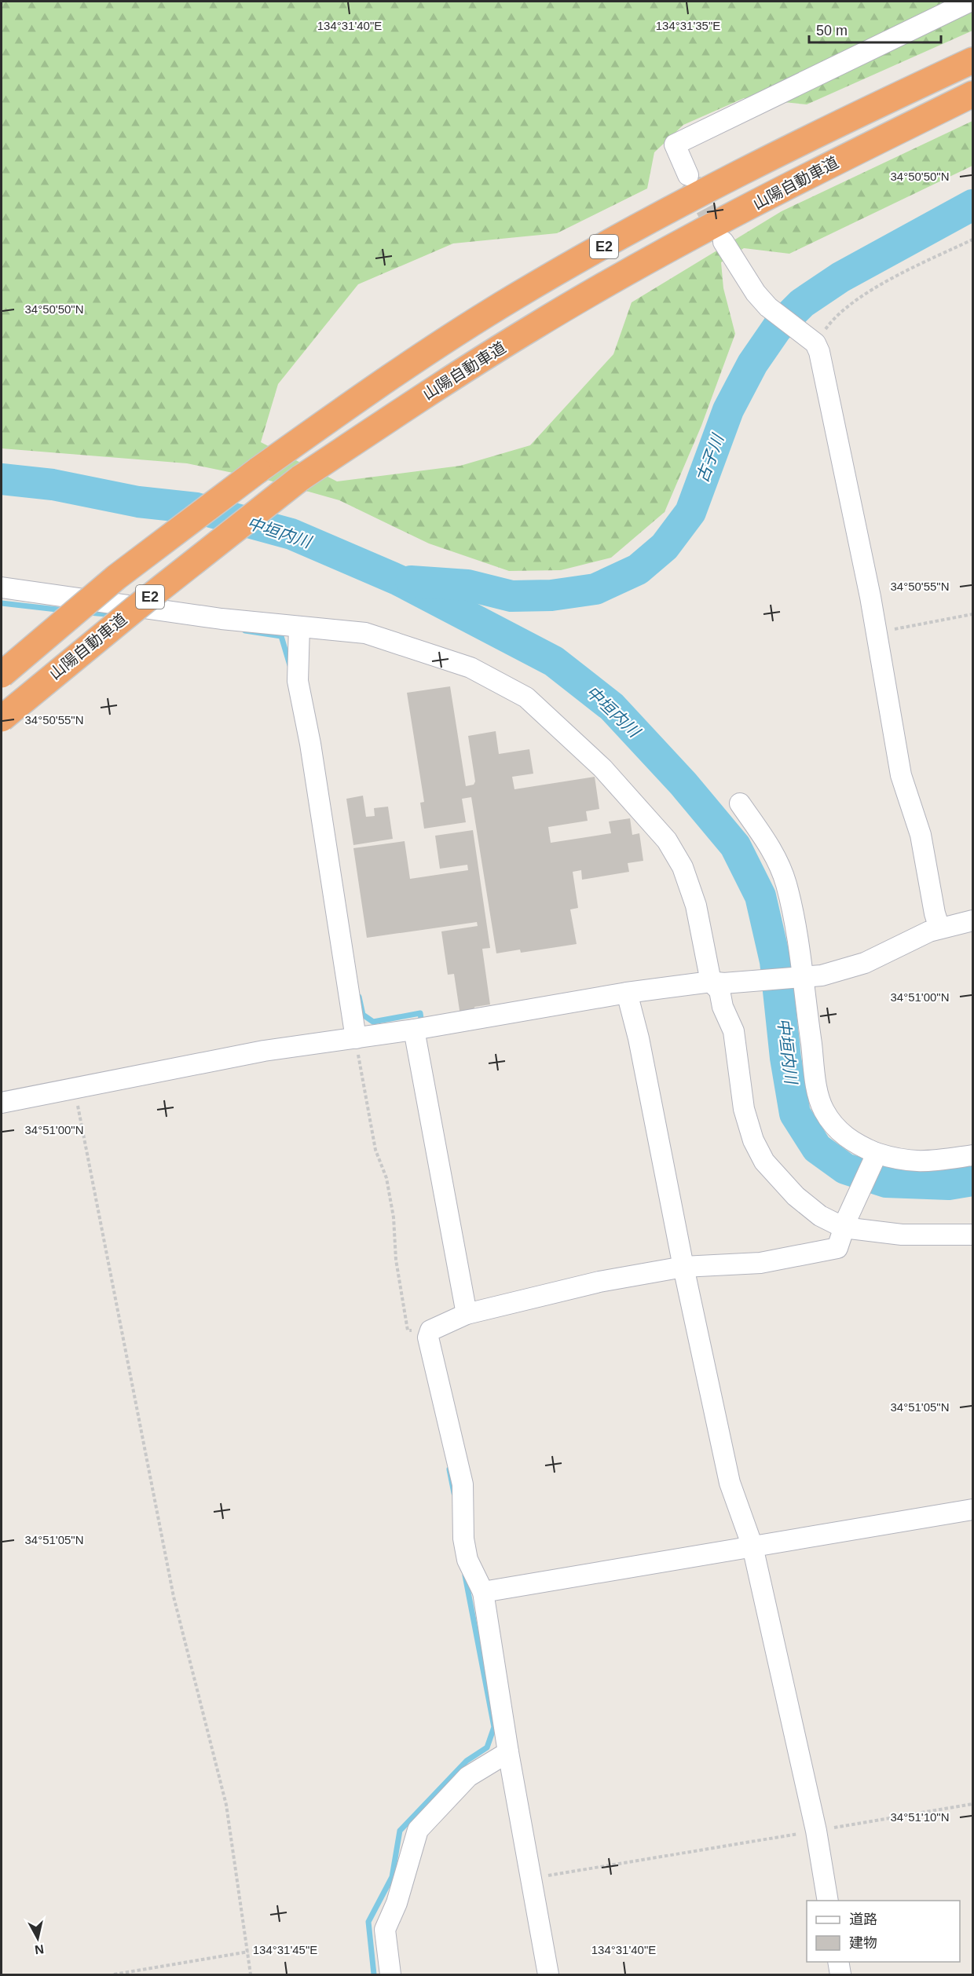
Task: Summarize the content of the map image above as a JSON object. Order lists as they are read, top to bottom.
{
  "streets": {
    "highway": ["山陽自動車道", "E2"]
  },
  "water": ["古子川", "中垣内川"],
  "legend": ["道路", "建物"],
  "scale_bar": "50 m",
  "north": "bottom",
  "coordinates": [
    "134°31'40\"E",
    "134°31'35\"E",
    "34°50'50\"N",
    "34°50'55\"N",
    "34°51'00\"N",
    "34°51'05\"N",
    "34°51'10\"N",
    "134°31'45\"E"
  ]
}
